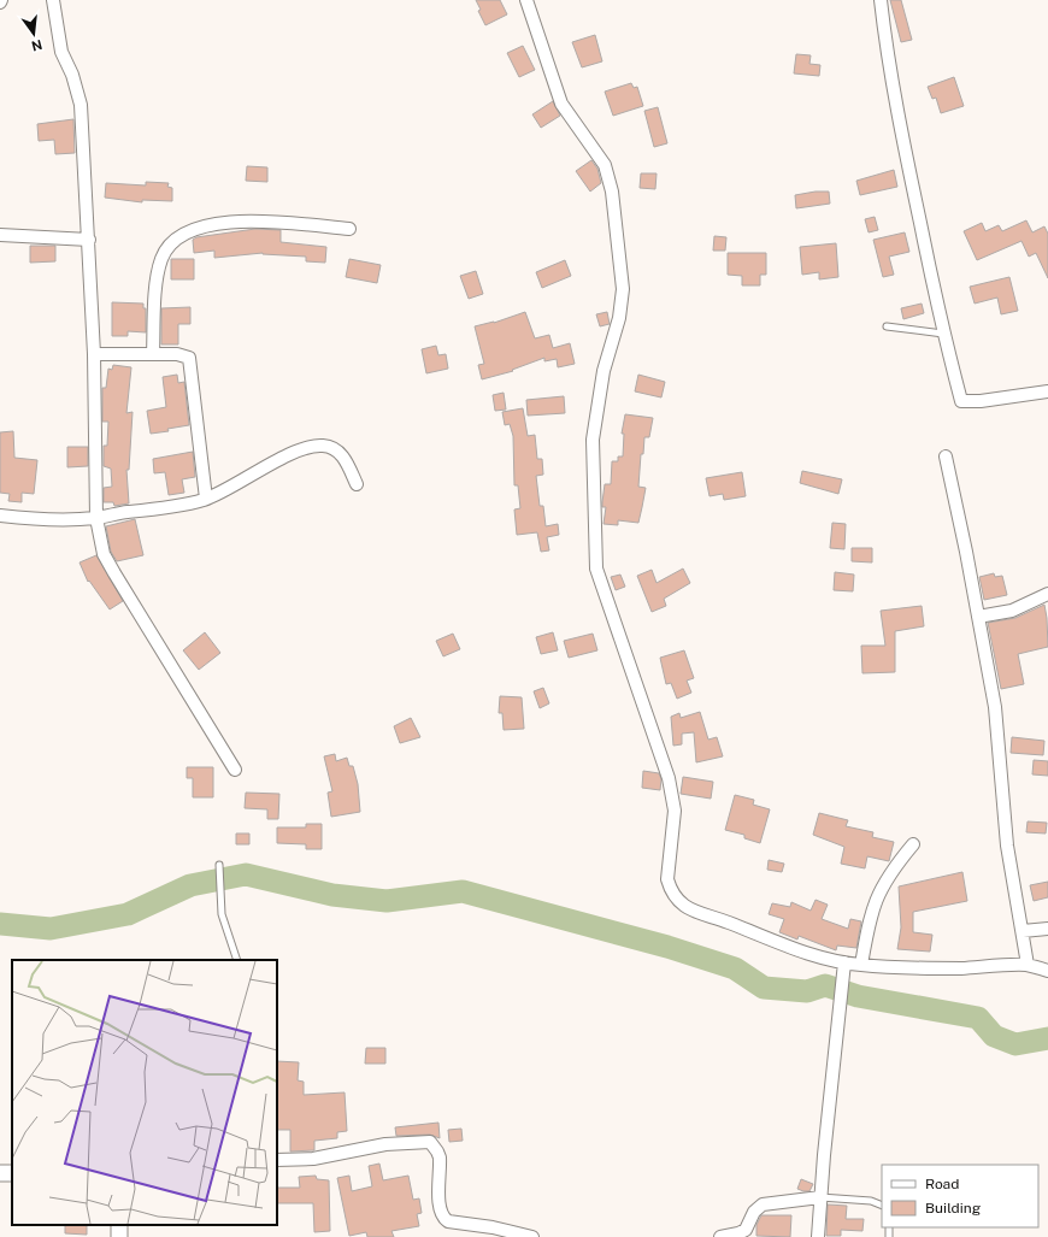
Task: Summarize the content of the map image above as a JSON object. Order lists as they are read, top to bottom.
{
  "legend": ["Road", "Building"],
  "north": "bottom"
}
